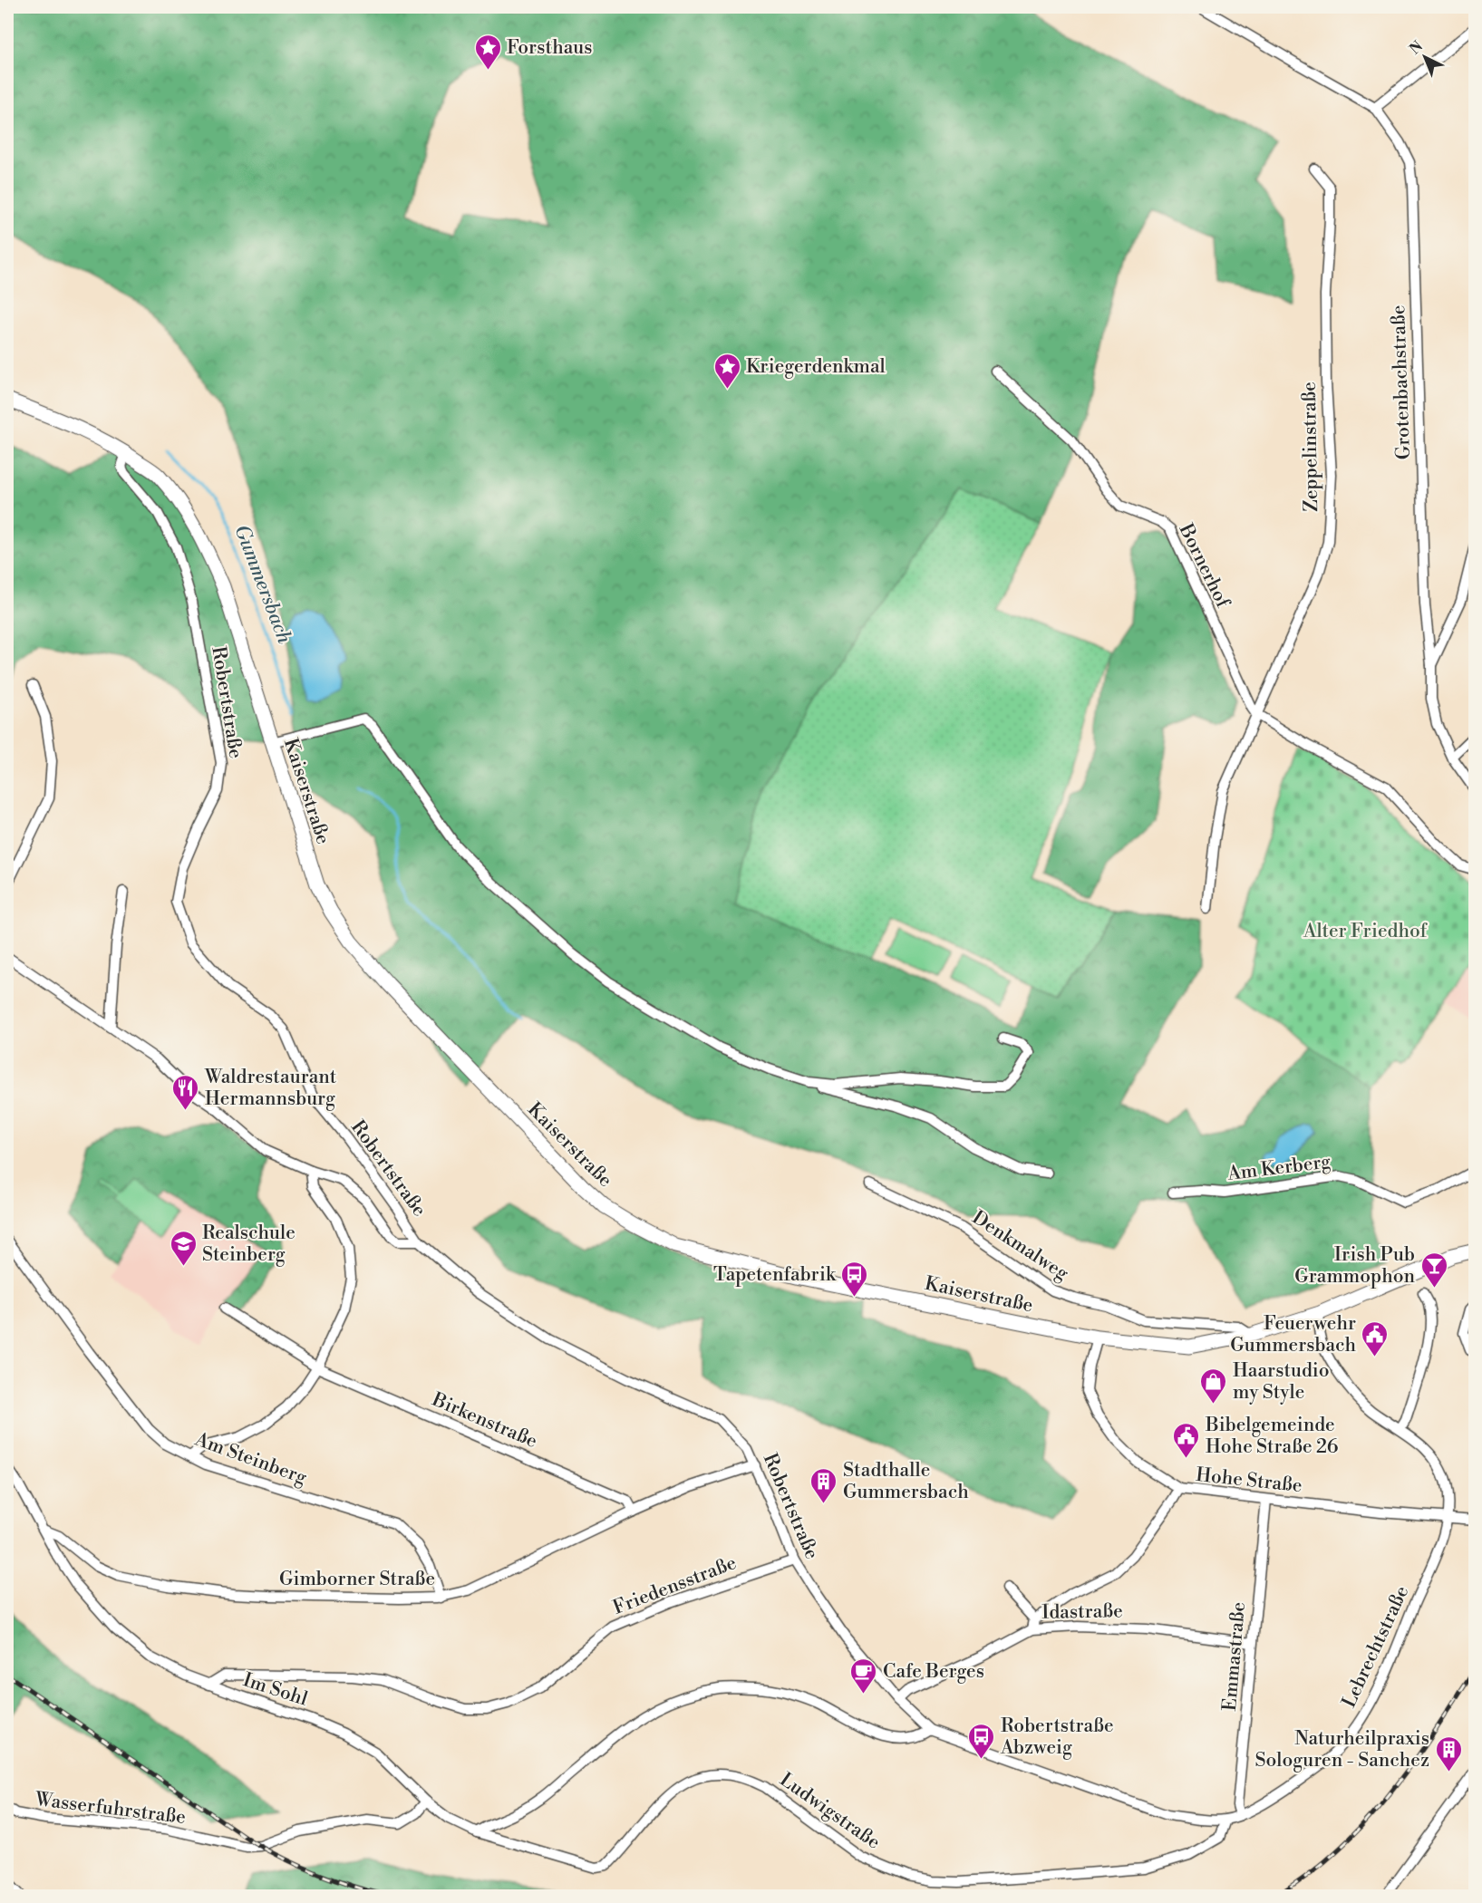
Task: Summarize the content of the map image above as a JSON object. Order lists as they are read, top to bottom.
{
  "streets": {
    "street": [
      "Grotenbachstraße",
      "Zeppelinstraße",
      "Bornerhof",
      "Robertstraße",
      "Kaiserstraße",
      "Am Kerberg",
      "Denkmalweg",
      "Birkenstraße",
      "Am Steinberg",
      "Hohe Straße",
      "Gimborner Straße",
      "Friedensstraße",
      "Idastraße",
      "Lebrechtstraße",
      "Emmastraße",
      "Im Sohl",
      "Wasserfuhrstraße",
      "Ludwigstraße"
    ]
  },
  "crossings": [
    ["Zeppelinstraße", "Bornerhof"],
    ["Robertstraße", "Kaiserstraße"],
    ["Robertstraße", "Gimborner Straße"],
    ["Robertstraße", "Friedensstraße"],
    ["Robertstraße", "Idastraße"],
    ["Robertstraße", "Lebrechtstraße"],
    ["Kaiserstraße", "Denkmalweg"],
    ["Kaiserstraße", "Hohe Straße"],
    ["Kaiserstraße", "Lebrechtstraße"],
    ["Birkenstraße", "Gimborner Straße"],
    ["Am Steinberg", "Gimborner Straße"],
    ["Hohe Straße", "Lebrechtstraße"],
    ["Hohe Straße", "Emmastraße"],
    ["Gimborner Straße", "Im Sohl"],
    ["Friedensstraße", "Im Sohl"],
    ["Idastraße", "Lebrechtstraße"],
    ["Idastraße", "Emmastraße"],
    ["Lebrechtstraße", "Emmastraße"],
    ["Lebrechtstraße", "Ludwigstraße"],
    ["Im Sohl", "Wasserfuhrstraße"],
    ["Im Sohl", "Ludwigstraße"]
  ],
  "water": ["Gummersbach"],
  "parks": ["Alter Friedhof"],
  "places": {
    "place": ["Forsthaus", "Kriegerdenkmal"],
    "restaurant": ["Waldrestaurant Hermannsburg"],
    "school or university": ["Realschule Steinberg"],
    "bar": ["Irish Pub Grammophon"],
    "bus stop": ["Tapetenfabrik", "Robertstraße Abzweig"],
    "public building": ["Feuerwehr Gummersbach", "Bibelgemeinde Hohe Straße 26"],
    "shop": ["Haarstudio my Style"],
    "building": ["Stadthalle Gummersbach", "Naturheilpraxis Sologuren - Sanchez"],
    "cafe": ["Cafe Berges"]
  },
  "north": "top left"
}
